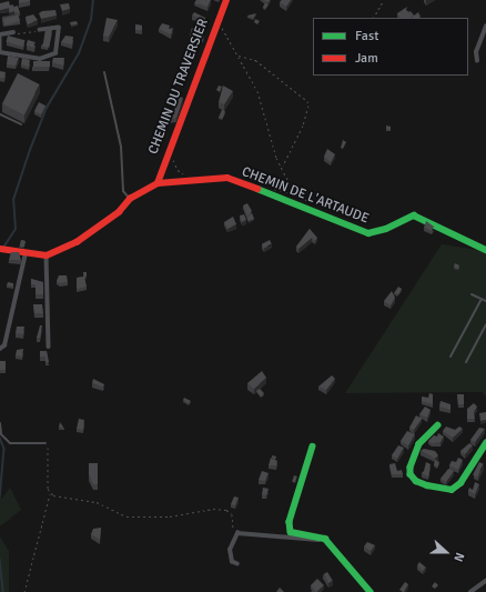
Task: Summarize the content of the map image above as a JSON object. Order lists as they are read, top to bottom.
{
  "streets": {
    "street": ["CHEMIN DU TRAVERSIER", "CHEMIN DE L'ARTAUDE"]
  },
  "crossings": [
    ["CHEMIN DU TRAVERSIER", "CHEMIN DE L'ARTAUDE"]
  ],
  "legend": ["Fast", "Jam"],
  "north": "right"
}
